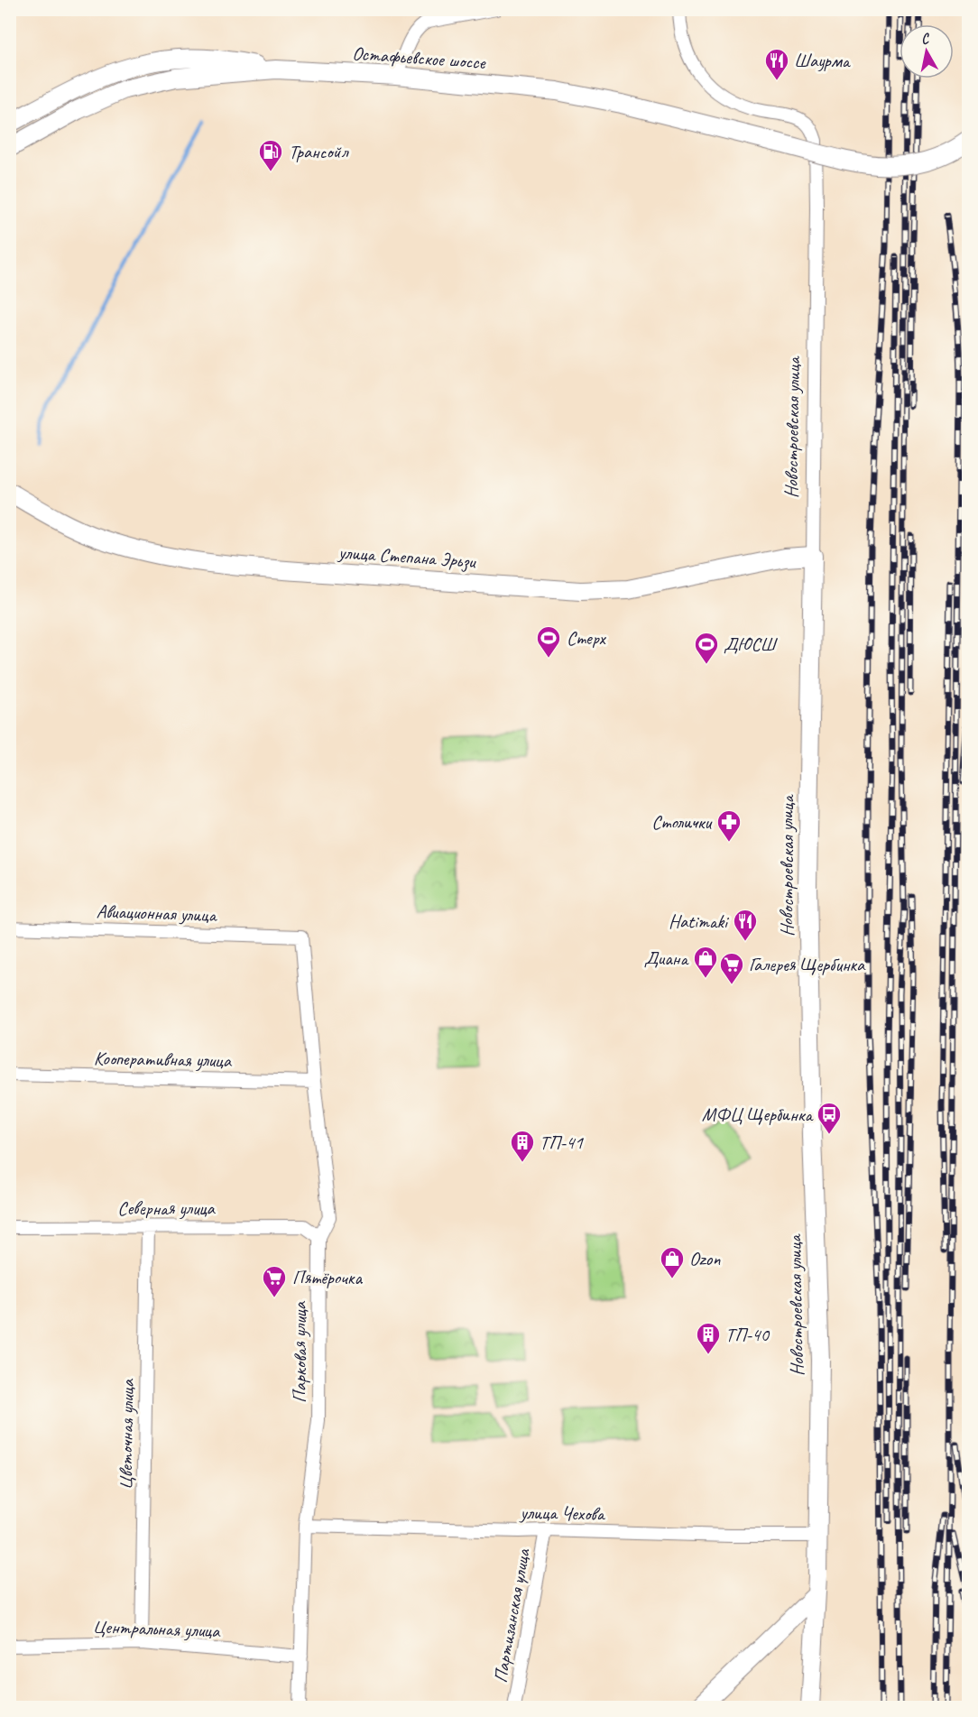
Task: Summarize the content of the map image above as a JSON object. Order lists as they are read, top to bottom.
{
  "streets": {
    "street": [
      "Остафьевское шоссе",
      "Новостроевская улица",
      "улица Степана Эрьзи",
      "Авиационная улица",
      "Кооперативная улица",
      "Северная улица",
      "Парковая улица",
      "Цветочная улица",
      "улица Чехова",
      "Партизанская улица",
      "Центральная улица"
    ]
  },
  "crossings": [
    ["Новостроевская улица", "улица Степана Эрьзи"],
    ["Новостроевская улица", "улица Чехова"],
    ["Авиационная улица", "Парковая улица"],
    ["Кооперативная улица", "Парковая улица"],
    ["Северная улица", "Парковая улица"],
    ["Северная улица", "Цветочная улица"],
    ["Парковая улица", "улица Чехова"],
    ["Парковая улица", "Центральная улица"],
    ["Цветочная улица", "Центральная улица"],
    ["улица Чехова", "Партизанская улица"]
  ],
  "places": {
    "restaurant": ["Шаурма", "Hatimaki"],
    "fuel station": ["Трансойл"],
    "sports": ["Стерх", "ДЮСШ"],
    "pharmacy": ["Столички"],
    "shop": ["Диана", "Ozon"],
    "supermarket": ["Галерея Щербинка", "Пятёрочка"],
    "bus stop": ["МФЦ Щербинка"],
    "building": ["ТП-41", "ТП-40"]
  },
  "north": "top"
}
